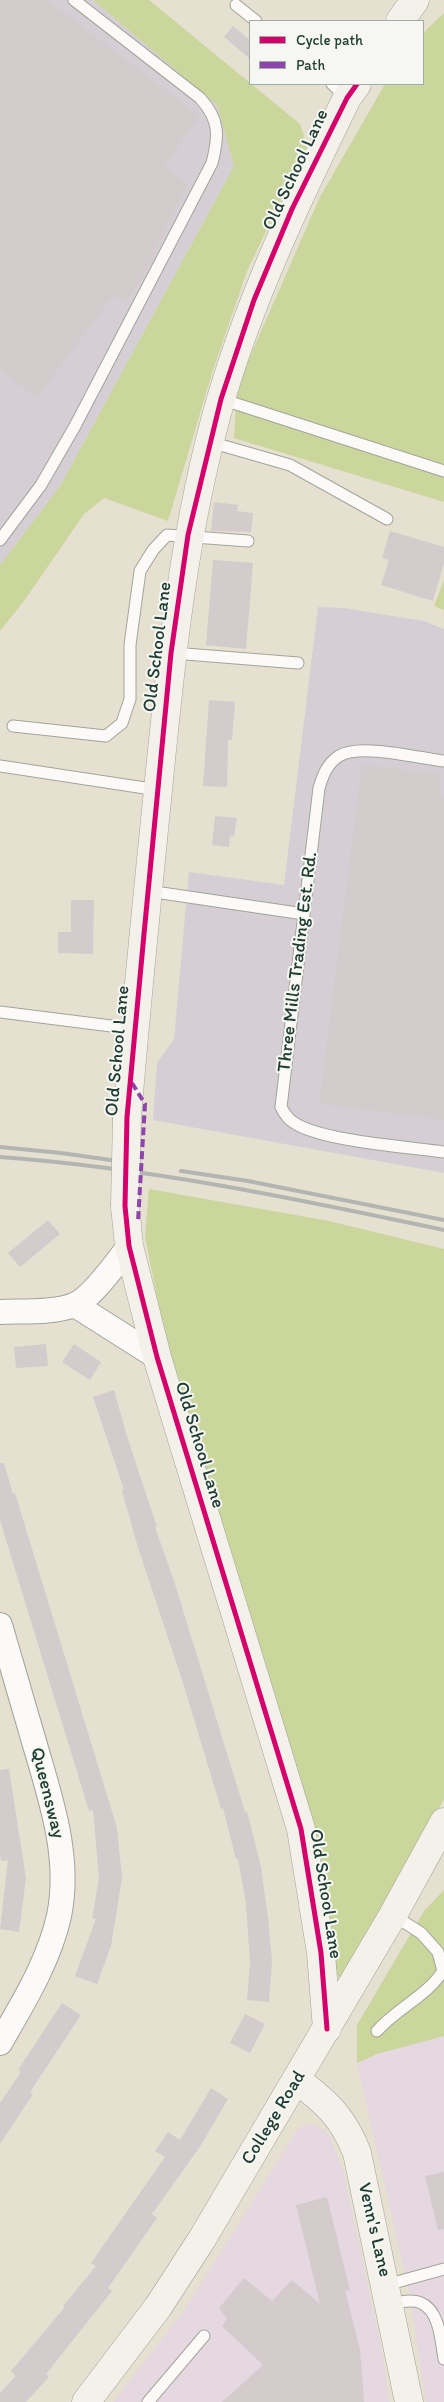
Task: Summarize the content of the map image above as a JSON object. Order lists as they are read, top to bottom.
{
  "streets": {
    "street": [
      "Old School Lane",
      "Queensway",
      "College Road",
      "Venn's Lane"
    ],
    "lane": ["Three Mills Trading Est. Rd."]
  },
  "crossings": [
    ["Old School Lane", "College Road"],
    ["College Road", "Venn's Lane"]
  ],
  "legend": ["Cycle path", "Path"]
}
